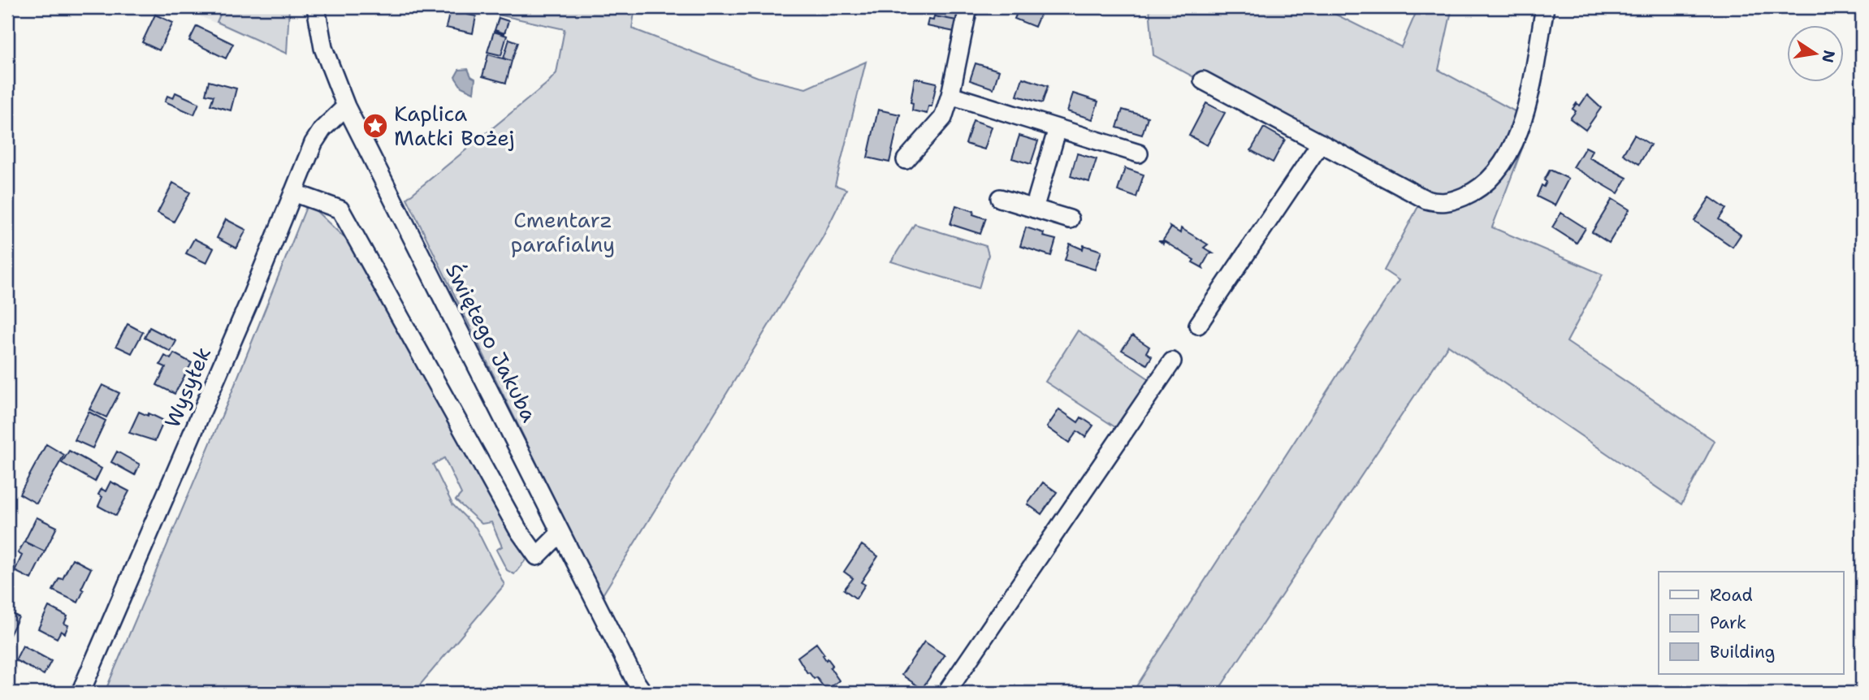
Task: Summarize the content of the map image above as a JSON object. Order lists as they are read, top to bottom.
{
  "streets": {
    "street": ["Świętego Jakuba", "Wysyłek"]
  },
  "crossings": [
    ["Świętego Jakuba", "Wysyłek"]
  ],
  "parks": ["Cmentarz parafialny"],
  "places": {
    "place": ["Kaplica Matki Bożej"]
  },
  "legend": ["Road", "Park", "Building"],
  "north": "right"
}
